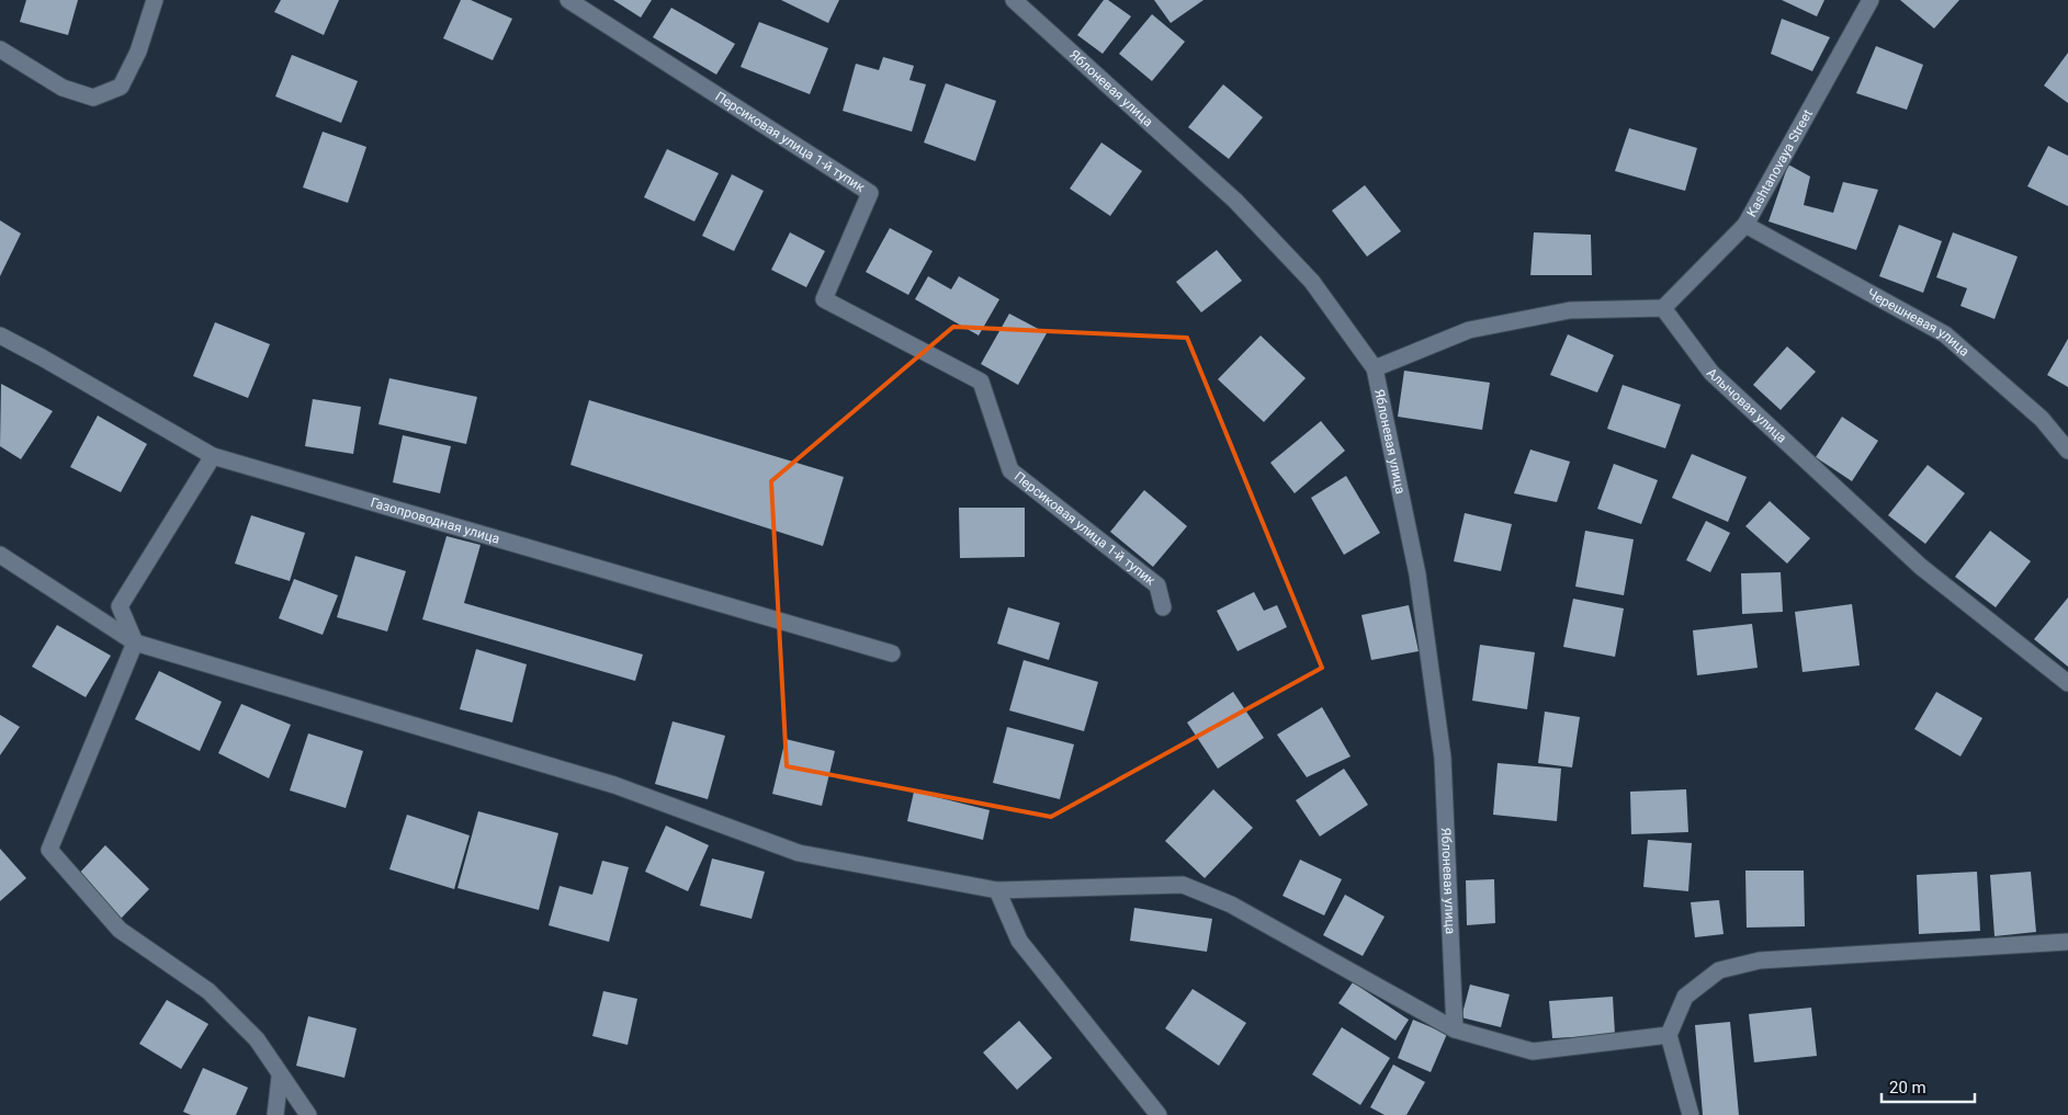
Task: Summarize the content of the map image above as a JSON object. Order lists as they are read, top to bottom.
{
  "streets": {
    "street": [
      "Яблоневая улица",
      "Персиковая улица 1-й тупик",
      "Kashtanovaya Street",
      "Черешневая улица",
      "Алычовая улица",
      "Газопроводная улица"
    ]
  },
  "crossings": [
    ["Kashtanovaya Street", "Черешневая улица"],
    ["Kashtanovaya Street", "Алычовая улица"]
  ],
  "scale_bar": "20 m"
}
